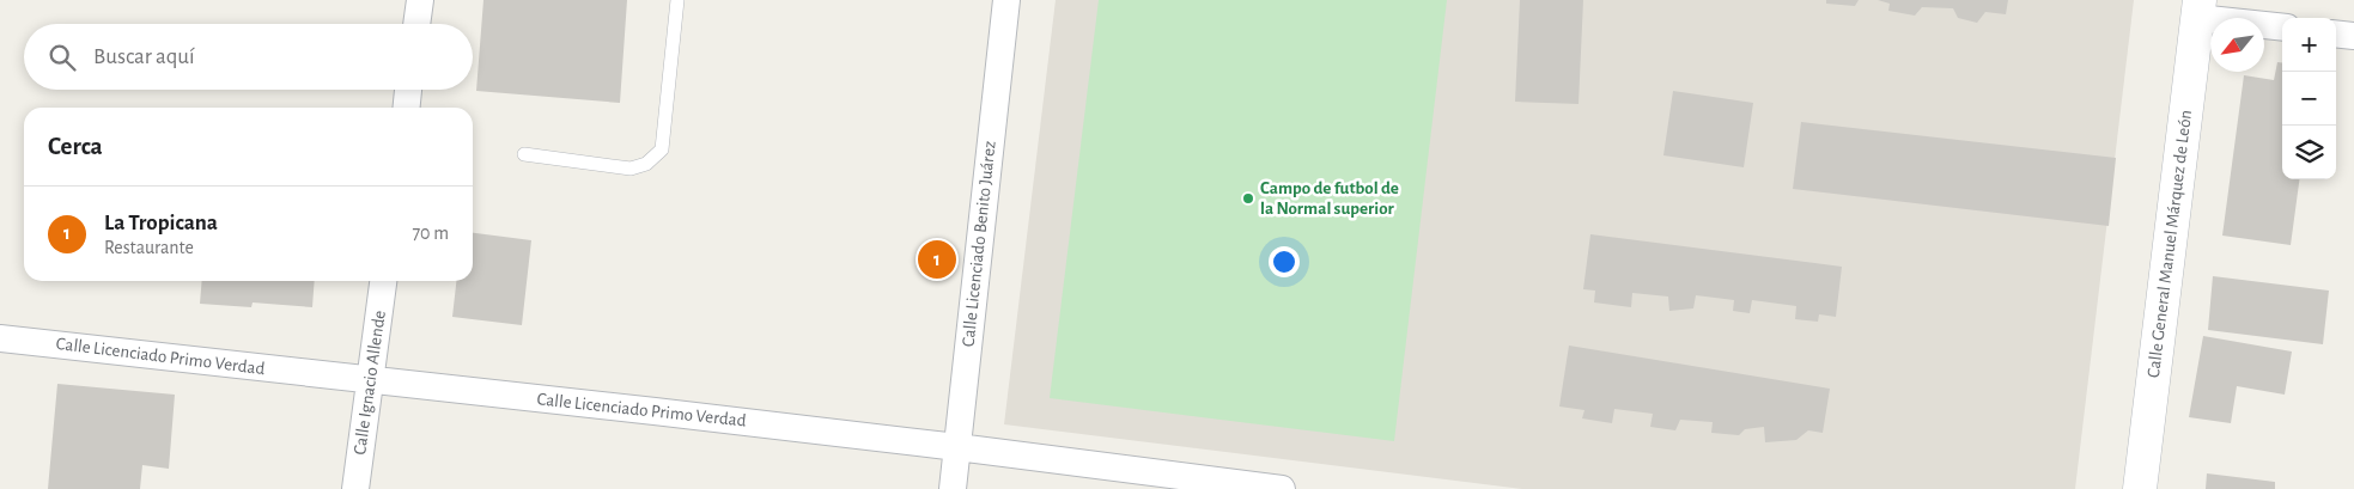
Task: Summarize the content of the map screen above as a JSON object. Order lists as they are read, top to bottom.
{
  "streets": {
    "street": [
      "Calle Licenciado Benito Juárez",
      "Calle General Manuel Márquez de León",
      "Calle Licenciado Primo Verdad",
      "Calle Ignacio Allende"
    ]
  },
  "crossings": [
    ["Calle Licenciado Benito Juárez", "Calle Licenciado Primo Verdad"],
    ["Calle Licenciado Primo Verdad", "Calle Ignacio Allende"]
  ],
  "places": ["Campo de futbol de la Normal superior"],
  "north": "bottom left",
  "page": {
    "map_buttons": ["+", "−"],
    "search": "Buscar aquí",
    "heading": "Cerca",
    "list": [
      {
        "mark": "1",
        "name": "La Tropicana",
        "note": "Restaurante",
        "value": "70 m"
      }
    ],
    "pins": "1"
  }
}
